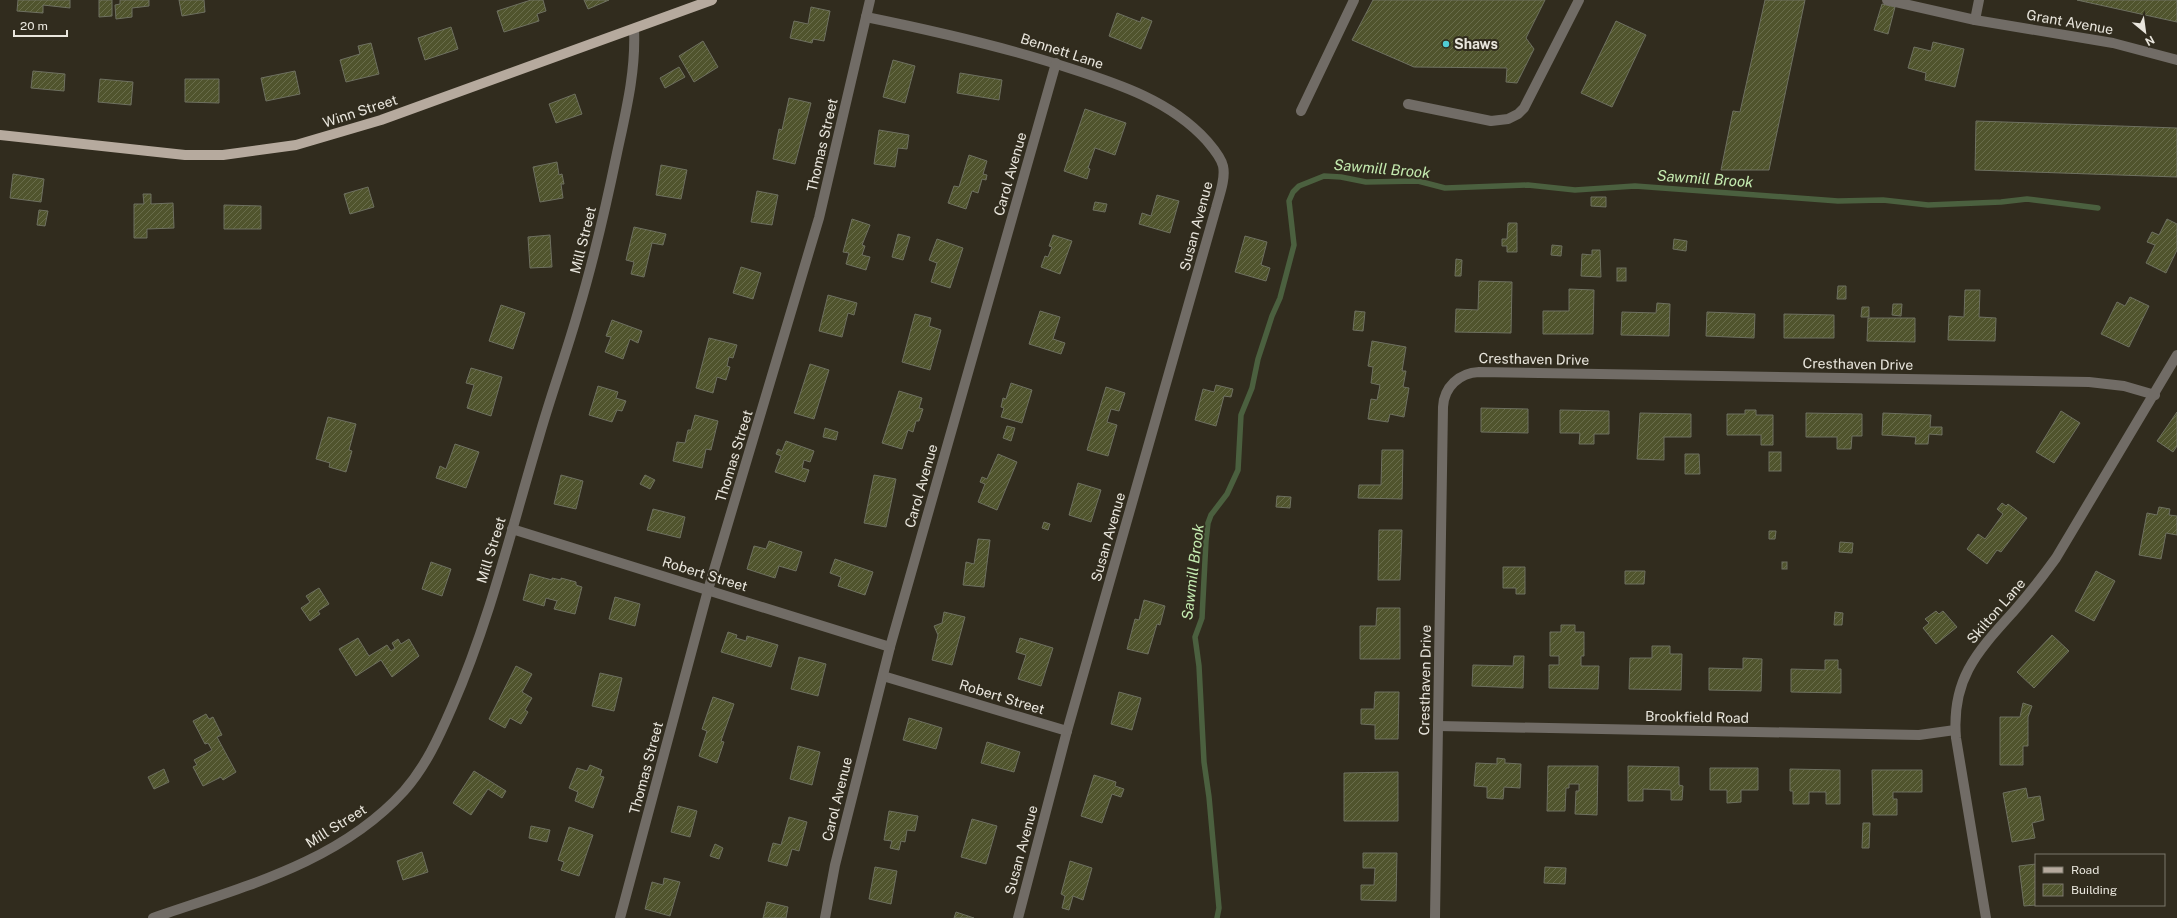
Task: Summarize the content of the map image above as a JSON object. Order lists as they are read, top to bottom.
{
  "streets": {
    "main road": ["Winn Street"],
    "street": [
      "Grant Avenue",
      "Bennett Lane",
      "Thomas Street",
      "Carol Avenue",
      "Susan Avenue",
      "Mill Street",
      "Cresthaven Drive",
      "Robert Street",
      "Skilton Lane",
      "Brookfield Road"
    ]
  },
  "crossings": [
    ["Bennett Lane", "Thomas Street"],
    ["Bennett Lane", "Carol Avenue"],
    ["Bennett Lane", "Susan Avenue"],
    ["Winn Street", "Mill Street"],
    ["Thomas Street", "Robert Street"],
    ["Carol Avenue", "Robert Street"],
    ["Susan Avenue", "Robert Street"],
    ["Mill Street", "Robert Street"],
    ["Cresthaven Drive", "Skilton Lane"],
    ["Cresthaven Drive", "Brookfield Road"],
    ["Skilton Lane", "Brookfield Road"]
  ],
  "water": ["Sawmill Brook"],
  "places": ["Shaws"],
  "legend": ["Road", "Building"],
  "scale_bar": "20 m",
  "north": "bottom right"
}
